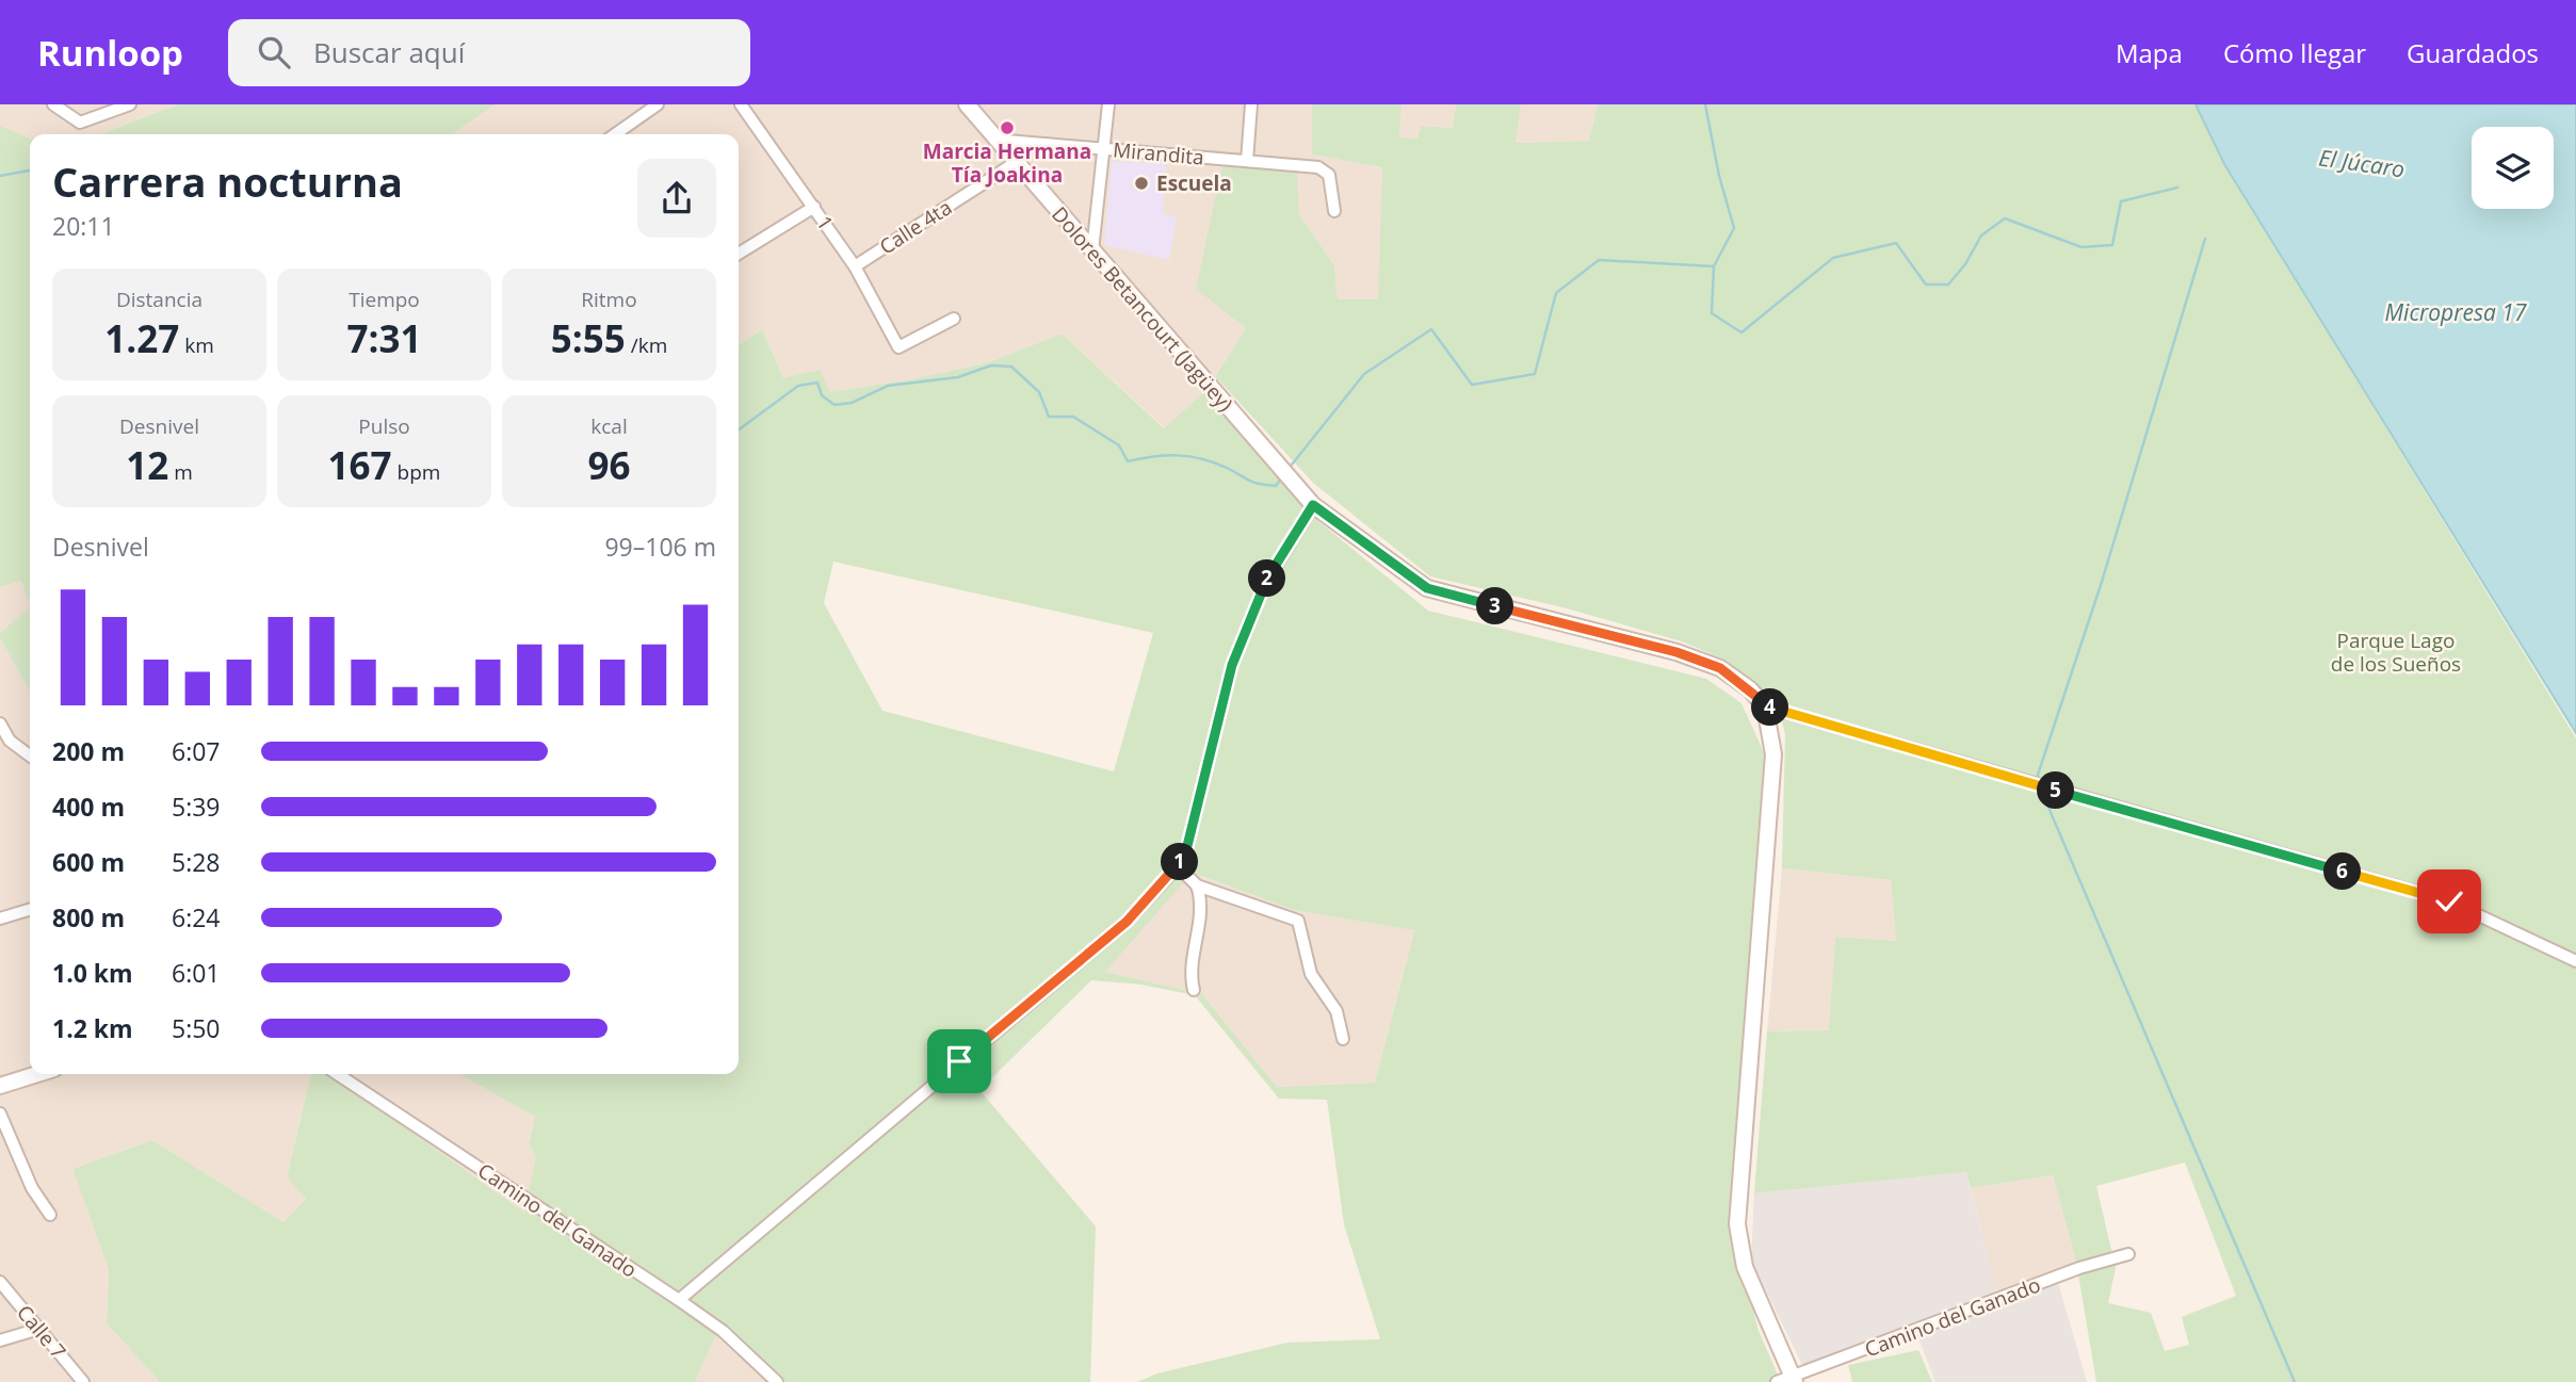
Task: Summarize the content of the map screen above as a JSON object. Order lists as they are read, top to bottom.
{
  "streets": {
    "street": [
      "Mirandita",
      "1",
      "Calle 4ta",
      "Dolores Betancourt (Jagüey)",
      "Camino del Ganado",
      "Calle 7"
    ]
  },
  "crossings": [
    ["Mirandita", "Dolores Betancourt (Jagüey)"],
    ["1", "Calle 4ta"],
    ["Calle 4ta", "Dolores Betancourt (Jagüey)"]
  ],
  "water": ["El Júcaro", "Micropresa 17"],
  "parks": ["Parque Lago de los Sueños"],
  "places": ["Marcia Hermana Tía Joakina", "Escuela"],
  "page": {
    "header": "Runloop",
    "search": "Buscar aquí",
    "nav": ["Mapa", "Cómo llegar", "Guardados"],
    "heading": ["Carrera nocturna", "20:11"],
    "stats": [
      ["Distancia", "1.27 km"],
      ["Tiempo", "7:31"],
      ["Ritmo", "5:55 /km"],
      ["Desnivel", "12 m"],
      ["Pulso", "167 bpm"],
      ["kcal", "96"]
    ],
    "chart": ["Desnivel", "99–106 m"],
    "pins": [
      "2",
      "3",
      "4",
      "5",
      "1",
      "6"
    ],
    "list": [
      {
        "name": "200 m",
        "note": "6:07"
      },
      {
        "name": "400 m",
        "note": "5:39"
      },
      {
        "name": "600 m",
        "note": "5:28"
      },
      {
        "name": "800 m",
        "note": "6:24"
      },
      {
        "name": "1.0 km",
        "note": "6:01"
      },
      {
        "name": "1.2 km",
        "note": "5:50"
      }
    ]
  }
}
